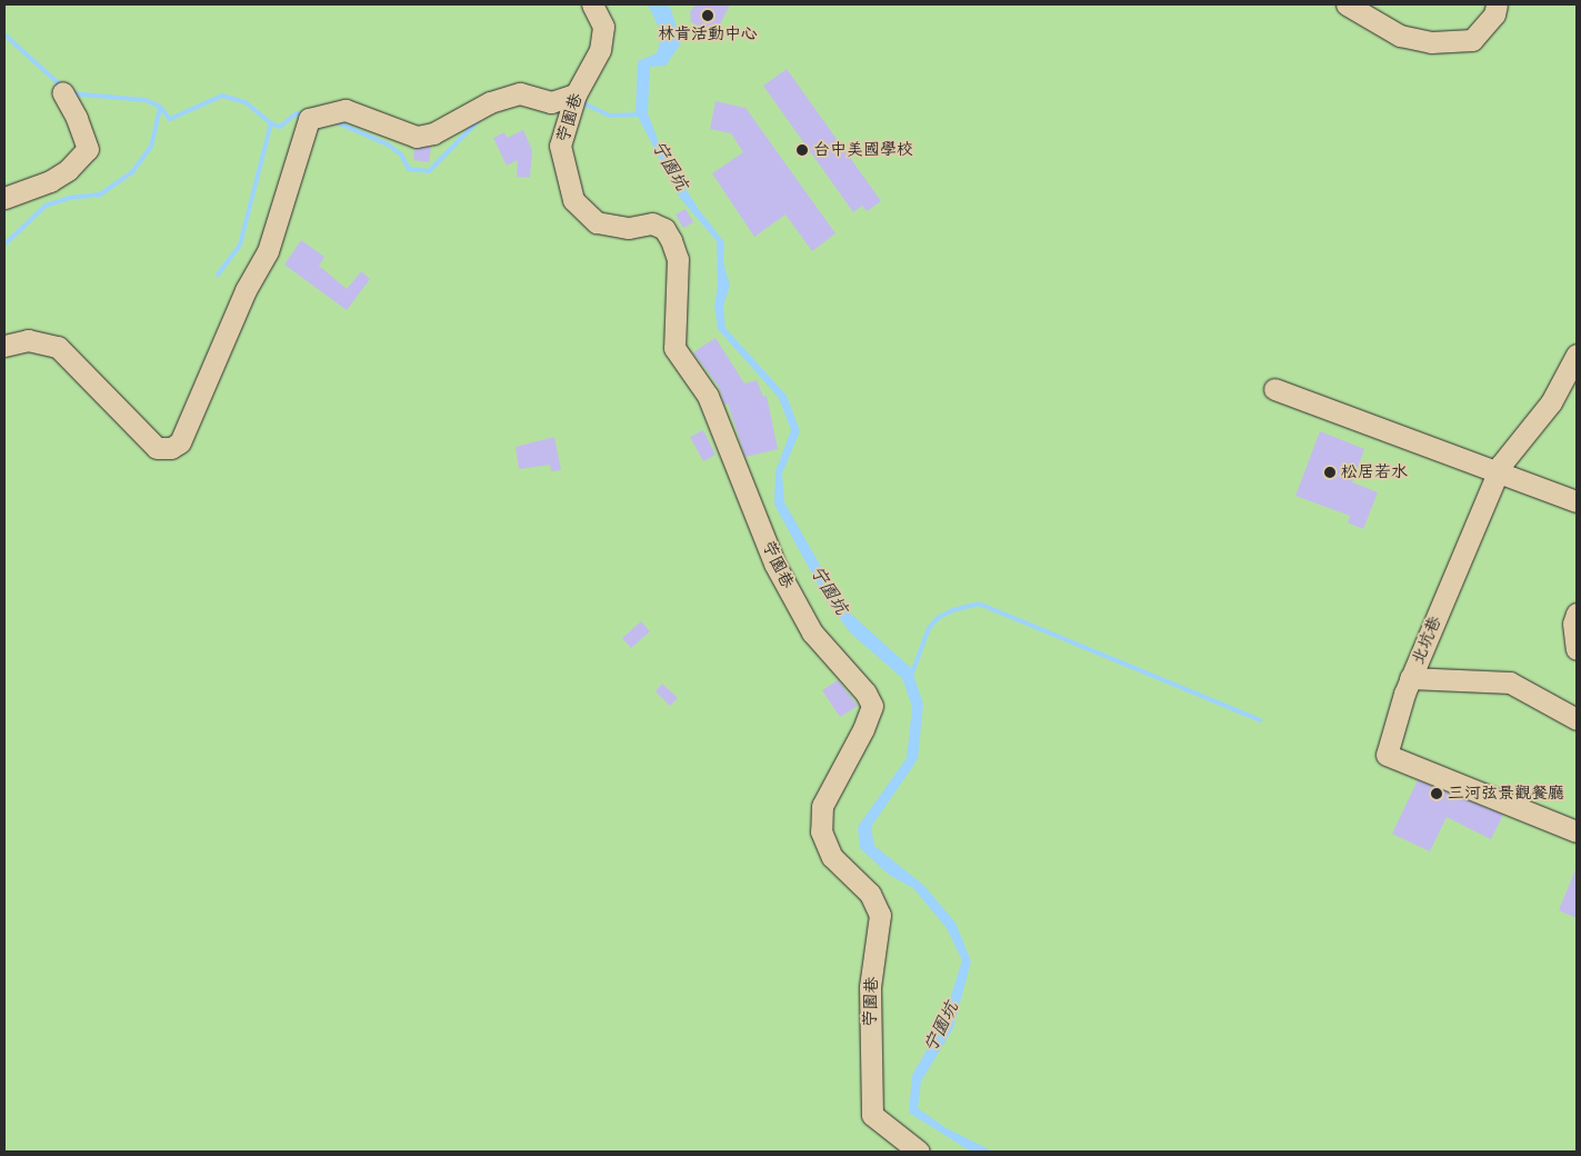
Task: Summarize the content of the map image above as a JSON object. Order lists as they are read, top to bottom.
{
  "streets": {
    "street": ["苧園巷", "北坑巷"]
  },
  "water": ["宁園坑"],
  "places": [
    "林肯活動中心",
    "台中美國學校",
    "松居若水",
    "三河弦景觀餐廳"
  ]
}
